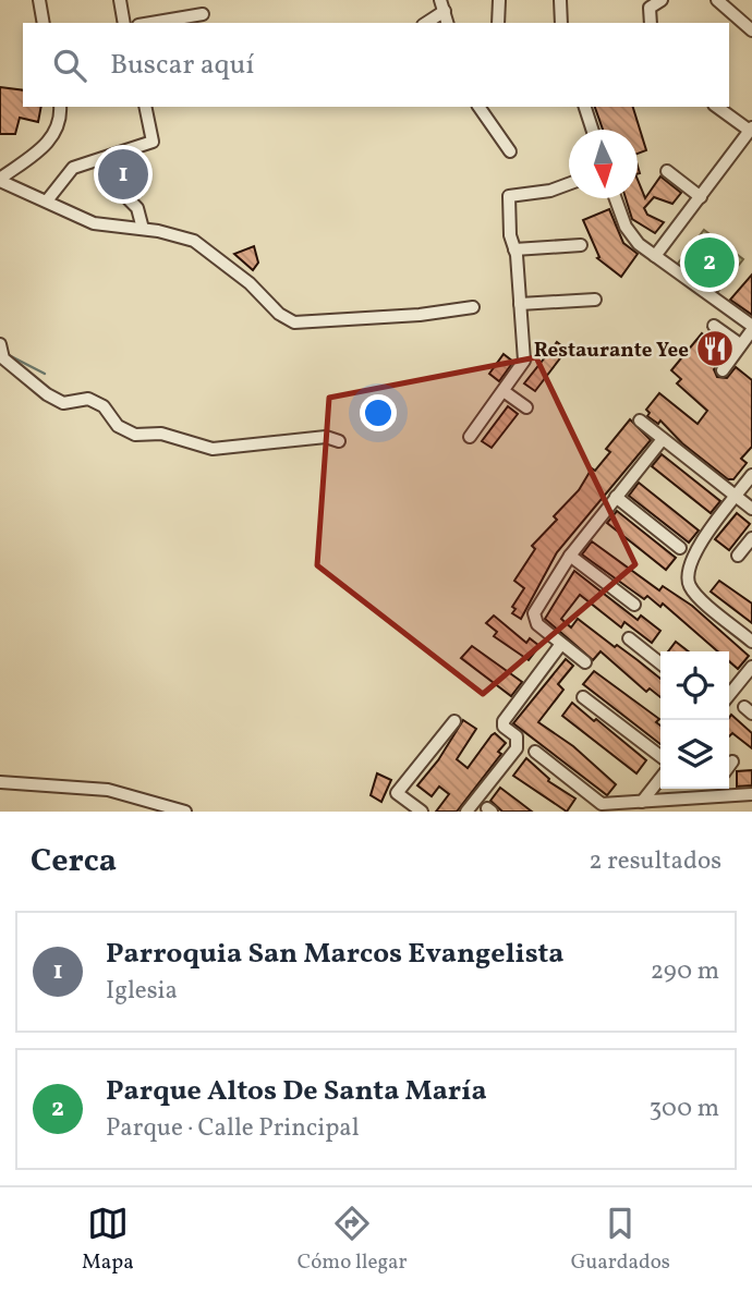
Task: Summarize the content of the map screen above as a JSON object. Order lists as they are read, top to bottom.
{
  "places": {
    "restaurant": ["Restaurante Yee"]
  },
  "north": "bottom",
  "page": {
    "search": "Buscar aquí",
    "pins": ["1", "2"],
    "heading": ["Cerca", "2 resultados"],
    "list": [
      {
        "mark": "1",
        "name": "Parroquia San Marcos Evangelista",
        "note": "Iglesia",
        "value": "290 m"
      },
      {
        "mark": "2",
        "name": "Parque Altos De Santa María",
        "note": "Parque · Calle Principal",
        "value": "300 m"
      }
    ],
    "nav": ["Mapa", "Cómo llegar", "Guardados"]
  }
}
